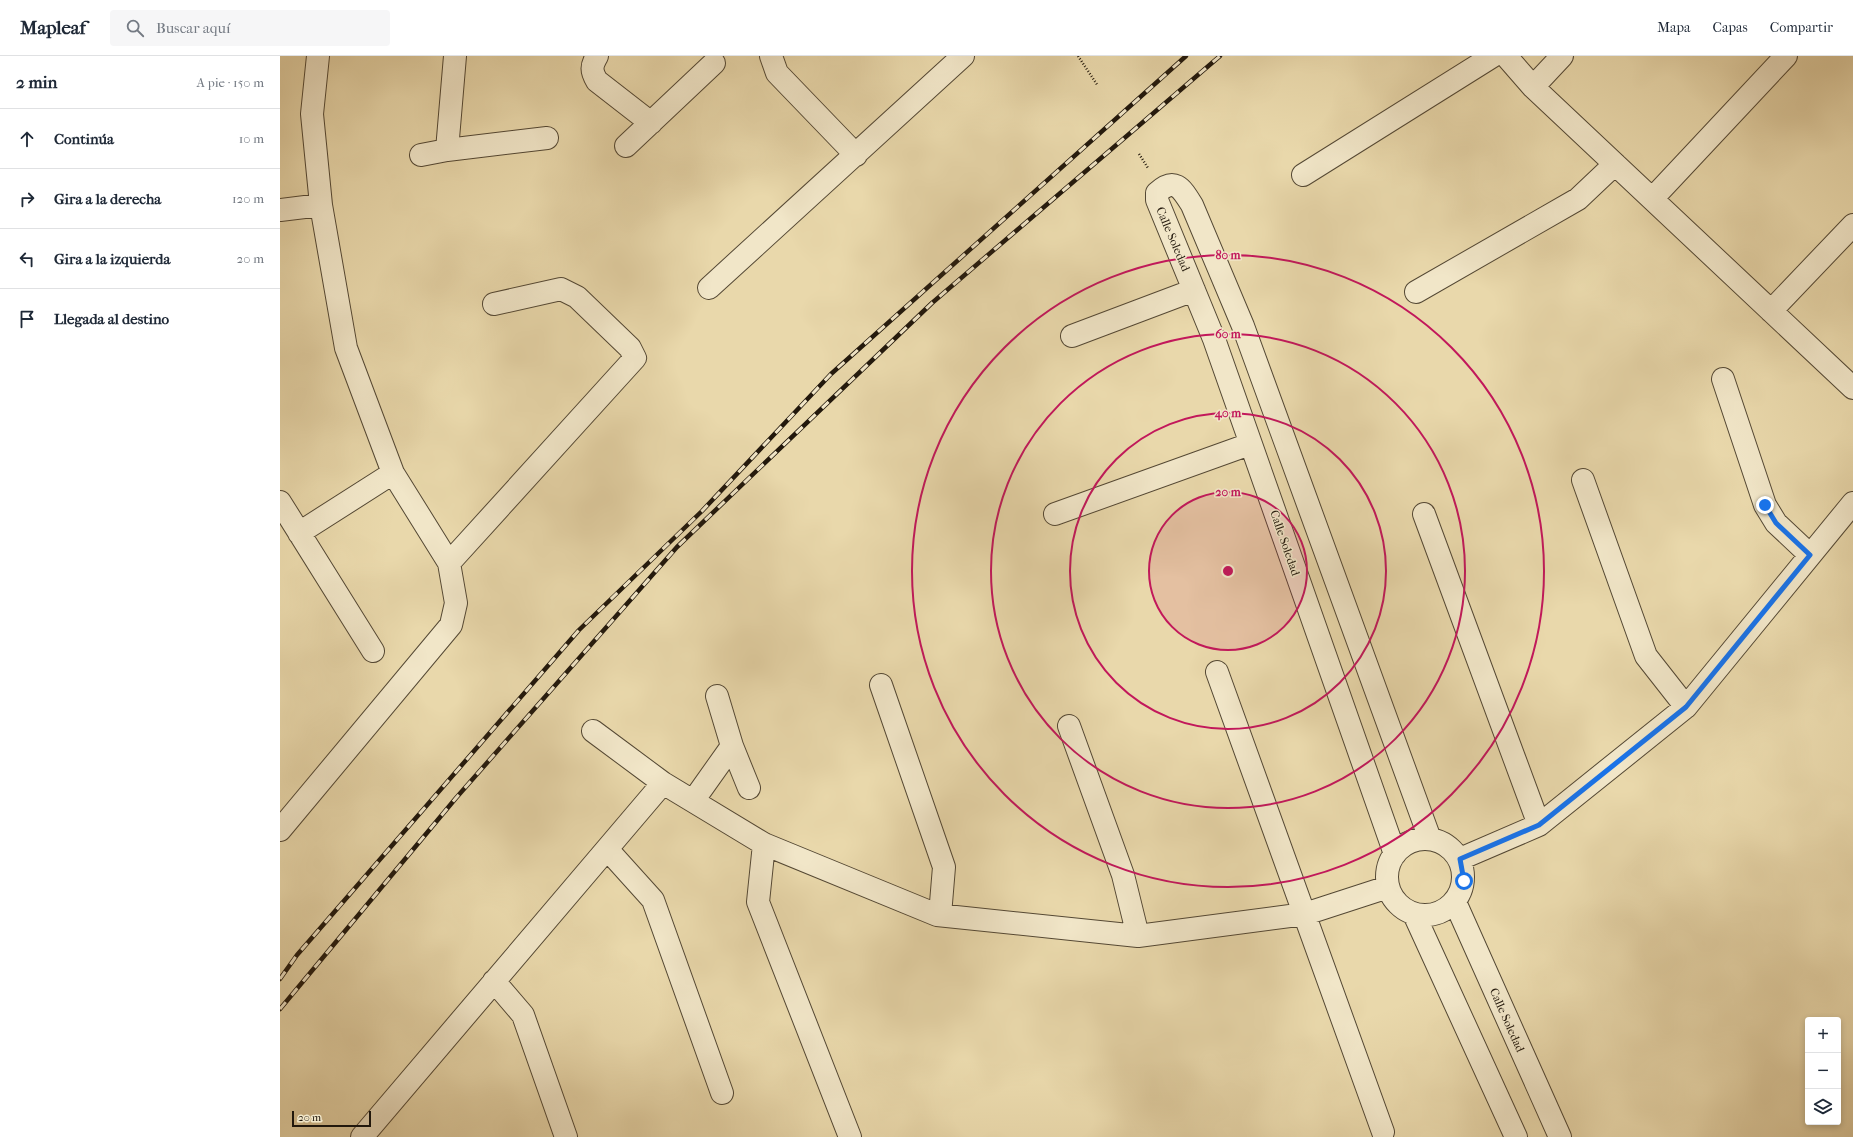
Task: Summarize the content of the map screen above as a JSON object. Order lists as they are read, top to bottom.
{
  "streets": {
    "street": ["Calle Soledad"]
  },
  "scale_bar": "20 m",
  "page": {
    "header": "Mapleaf",
    "search": "Buscar aquí",
    "nav": ["Mapa", "Capas", "Compartir"],
    "heading": ["2 min", "A pie · 150 m"],
    "list": [
      ["Continúa", "10 m"],
      ["Gira a la derecha", "120 m"],
      ["Gira a la izquierda", "20 m"],
      "Llegada al destino"
    ],
    "map_buttons": ["+", "−"],
    "scale": "20 m"
  },
  "rings": [
    "80 m",
    "60 m",
    "40 m",
    "20 m"
  ]
}
